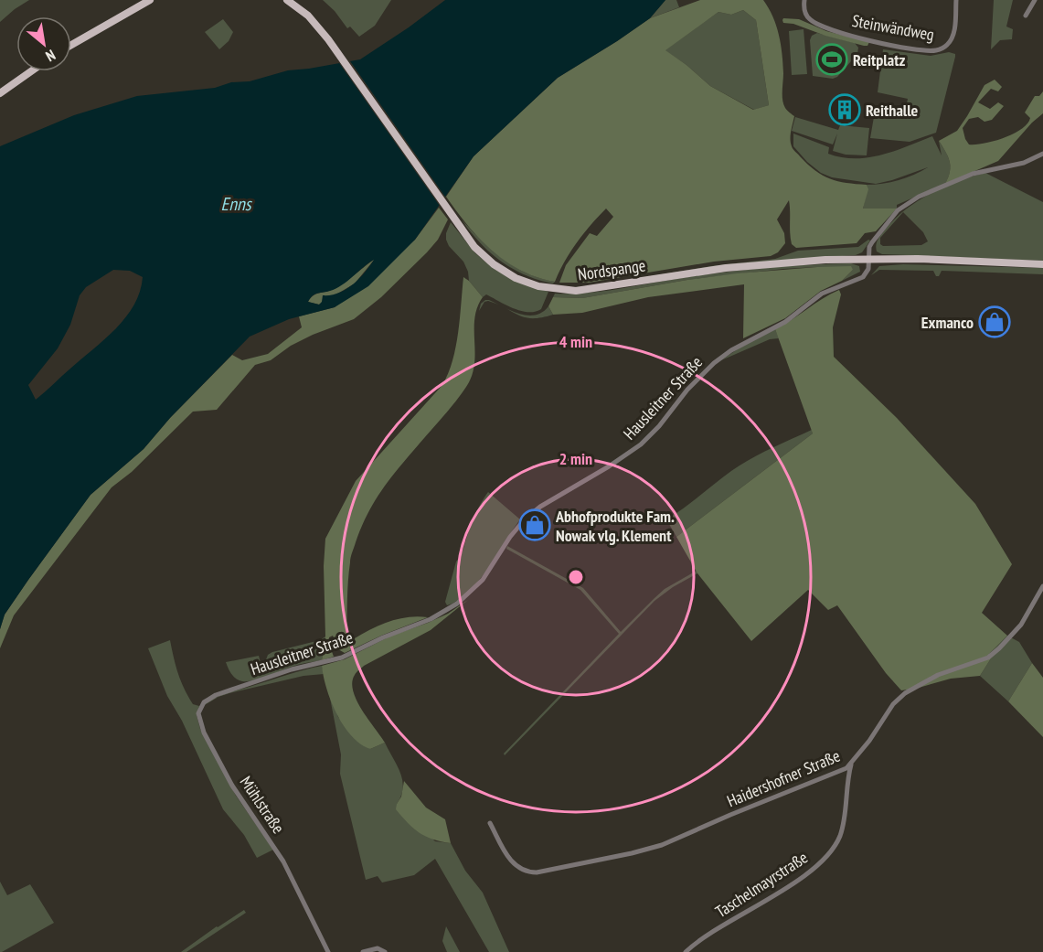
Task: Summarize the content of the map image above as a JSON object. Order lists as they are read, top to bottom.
{
  "streets": {
    "main road": ["Nordspange"],
    "street": [
      "Steinwändweg",
      "Hausleitner Straße",
      "Haidershofner Straße",
      "Mühlstraße",
      "Taschelmayrstraße"
    ]
  },
  "crossings": [
    ["Nordspange", "Hausleitner Straße"],
    ["Hausleitner Straße", "Mühlstraße"],
    ["Haidershofner Straße", "Taschelmayrstraße"]
  ],
  "water": ["Enns"],
  "places": {
    "sports": ["Reitplatz"],
    "building": ["Reithalle"],
    "shop": ["Exmanco", "Abhofprodukte Fam. Nowak vlg. Klement"]
  },
  "north": "bottom right",
  "rings": ["4 min", "2 min"]
}
